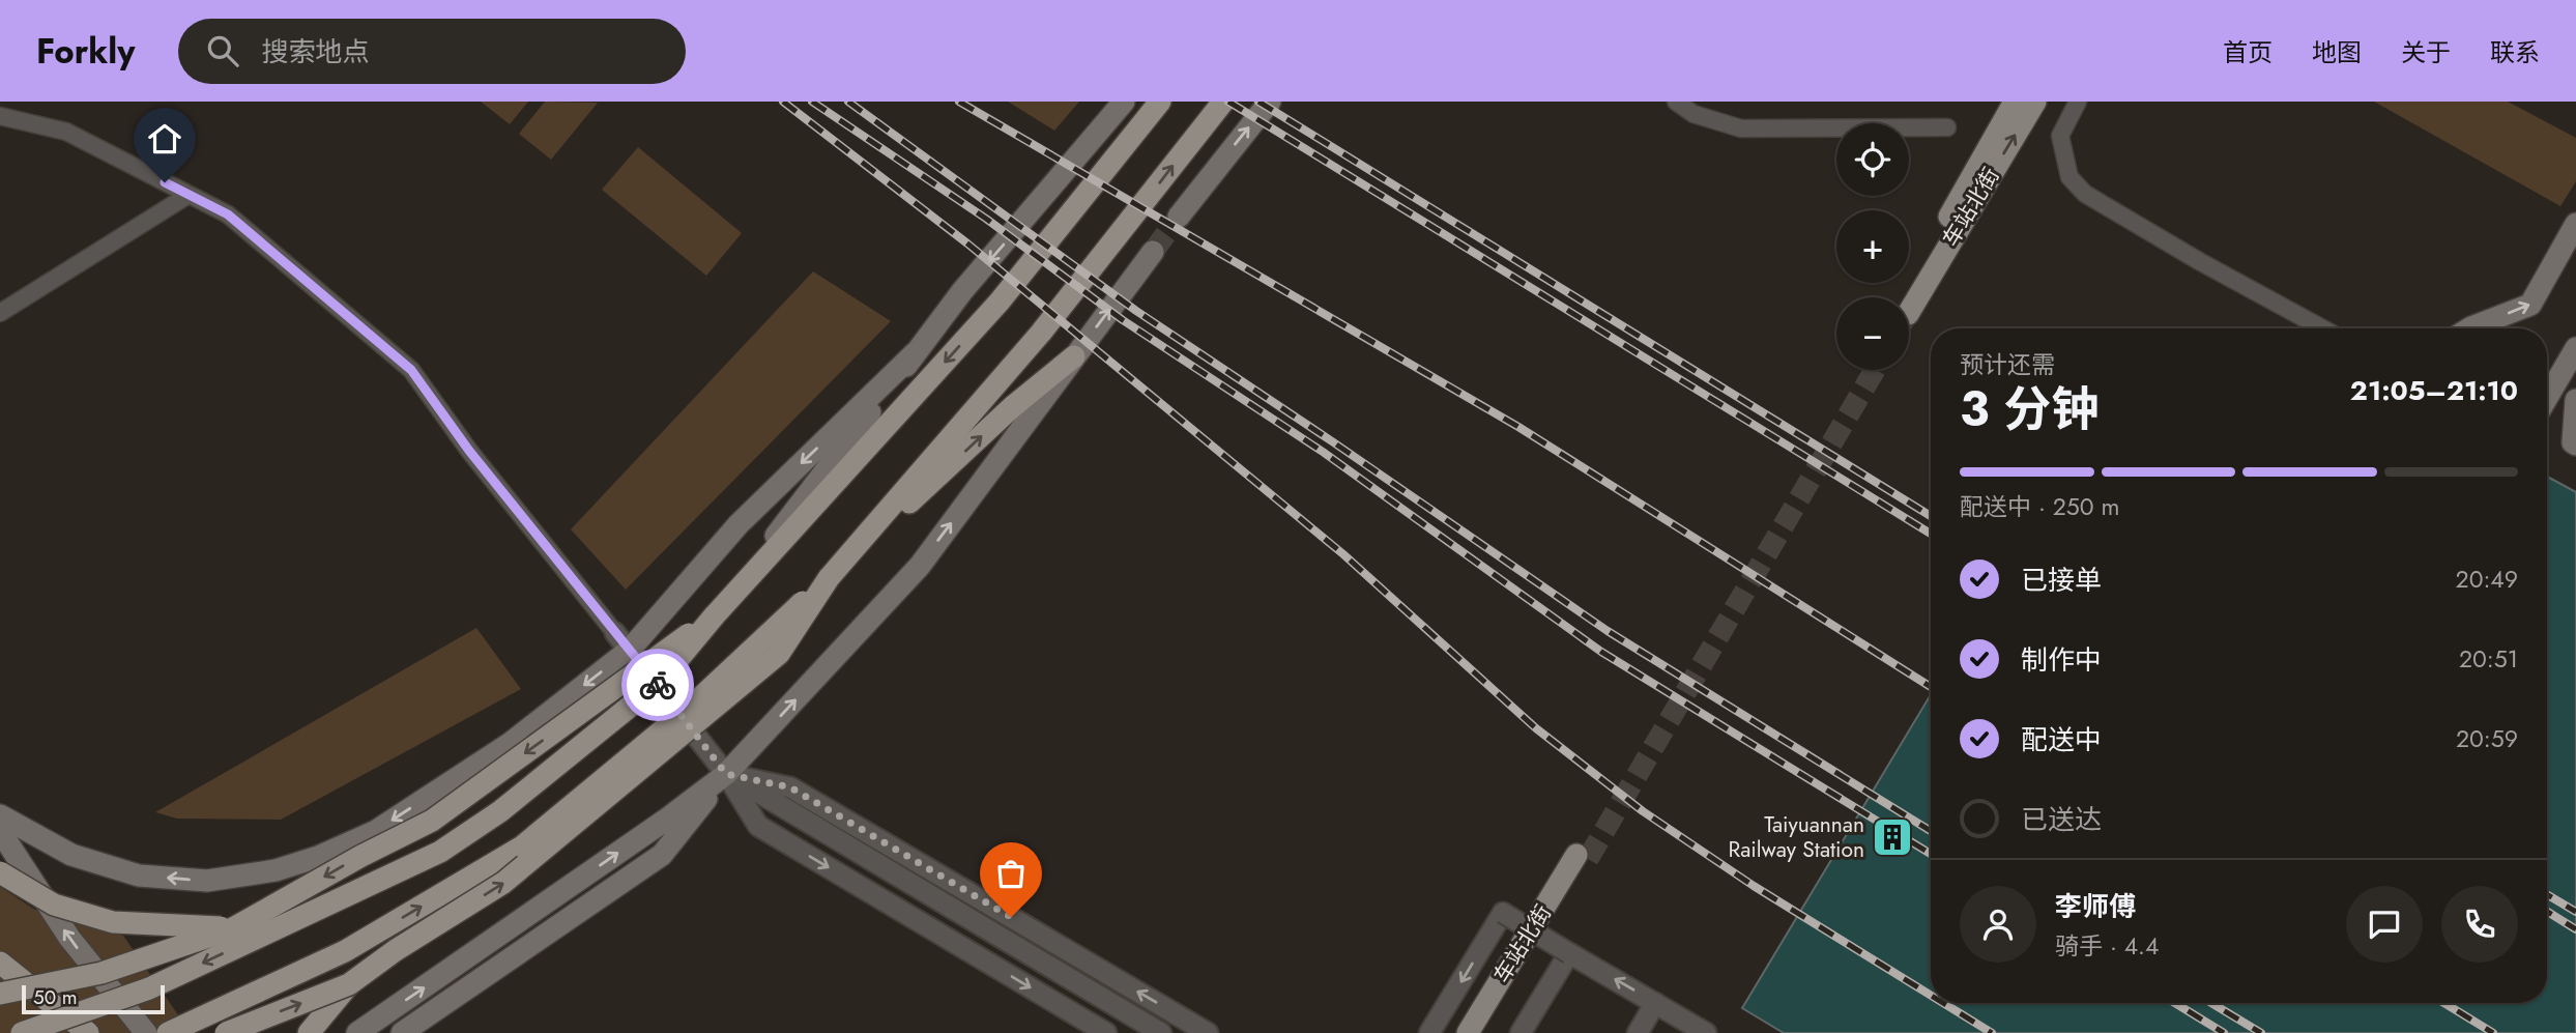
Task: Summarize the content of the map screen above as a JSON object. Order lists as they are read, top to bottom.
{
  "streets": {
    "main road": ["车站北街"]
  },
  "places": {
    "building": ["Taiyuannan Railway Station"]
  },
  "scale_bar": "50 m",
  "page": {
    "header": "Forkly",
    "search": "搜索地点",
    "nav": [
      "首页",
      "地图",
      "关于",
      "联系"
    ],
    "map_buttons": ["+", "−"],
    "heading": ["3 分钟", "预计还需", "21:05–21:10"],
    "panel": ["李师傅", "骑手 · 4.4"],
    "bar": "配送中 · 250 m",
    "list": [
      ["已接单", "20:49"],
      ["制作中", "20:51"],
      ["配送中", "20:59"],
      "已送达"
    ],
    "scale": "50 m"
  }
}
